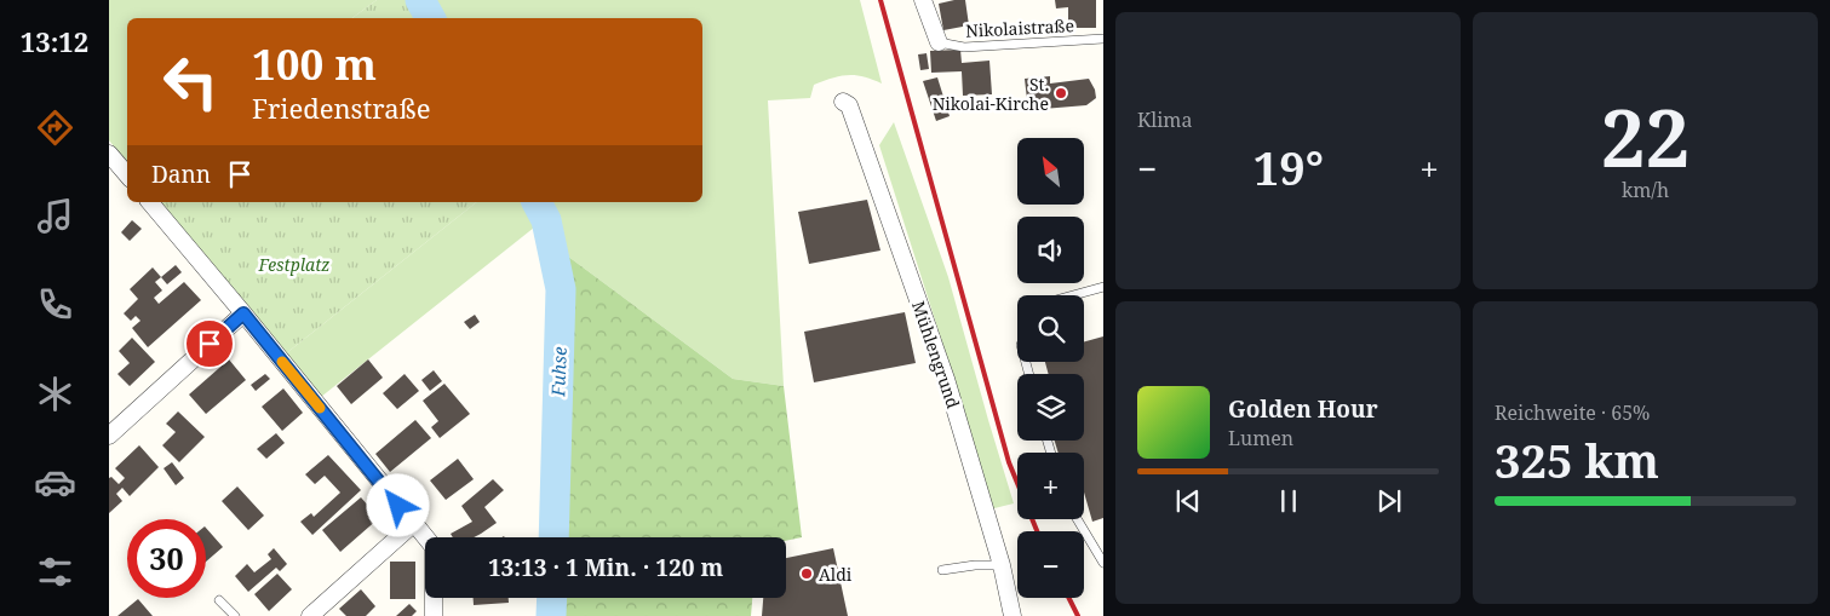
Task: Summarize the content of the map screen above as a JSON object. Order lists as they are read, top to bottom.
{
  "streets": {
    "street": ["Mühlengrund"],
    "lane": ["Nikolaistraße"]
  },
  "water": ["Fuhse"],
  "parks": ["Festplatz"],
  "places": ["St. Nikolai-Kirche", "Aldi"],
  "north": "top left",
  "page": {
    "tabs": "13:12",
    "tile": [
      "Klima",
      ["22", "km/h"],
      ["Reichweite · 65%", "325 km"]
    ],
    "turn": ["100 m", "Friedenstraße"],
    "map_buttons": ["+", "−"],
    "heat": ["−", "19°", "+"],
    "then": "Dann",
    "song": ["Golden Hour", "Lumen"],
    "limit": "30",
    "trip": "13:13 · 1 Min. · 120 m"
  }
}
